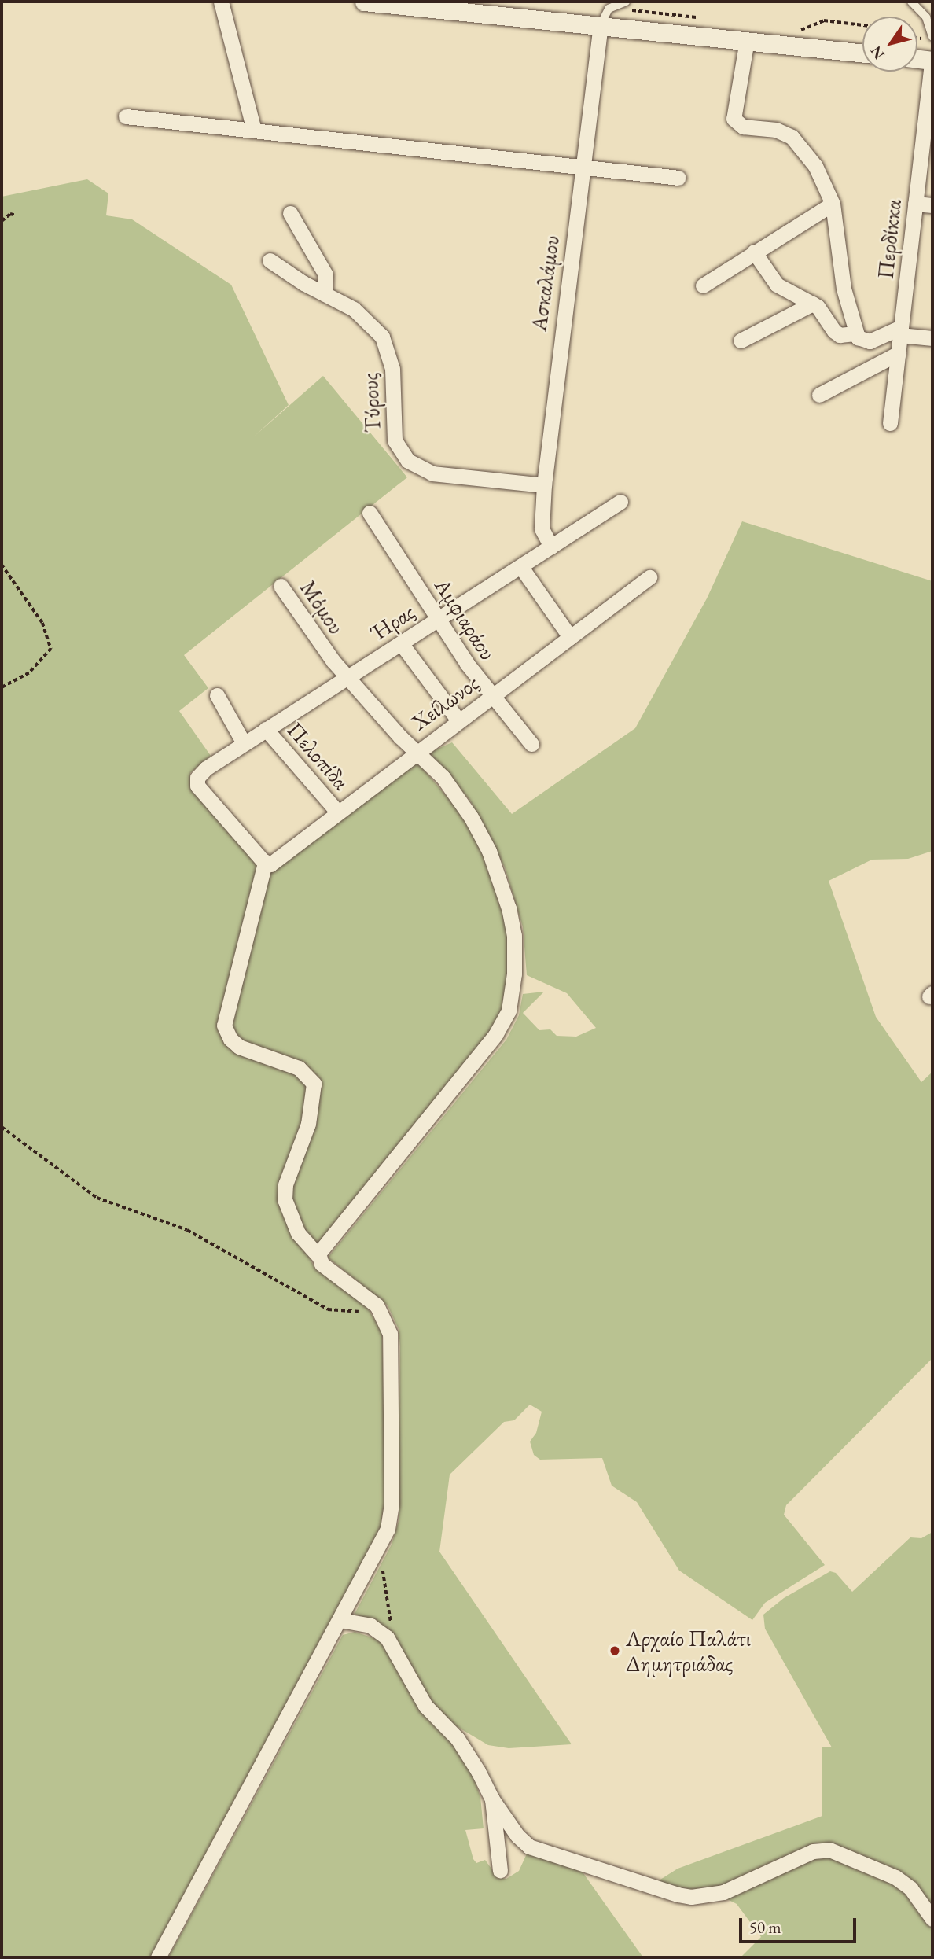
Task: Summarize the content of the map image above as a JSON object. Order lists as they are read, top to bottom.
{
  "streets": {
    "street": [
      "Περδίκκα",
      "Ασκαλάμου",
      "Τύρους",
      "Μόμου",
      "Αμφιαράου",
      "Ήρας",
      "Χείλωνος",
      "Πελοπίδα"
    ]
  },
  "crossings": [
    ["Ασκαλάμου", "Τύρους"],
    ["Ασκαλάμου", "Ήρας"],
    ["Μόμου", "Ήρας"],
    ["Μόμου", "Χείλωνος"],
    ["Αμφιαράου", "Ήρας"],
    ["Αμφιαράου", "Χείλωνος"],
    ["Ήρας", "Χείλωνος"],
    ["Ήρας", "Πελοπίδα"],
    ["Χείλωνος", "Πελοπίδα"]
  ],
  "places": ["Αρχαίο Παλάτι Δημητριάδας"],
  "scale_bar": "50 m",
  "north": "bottom left"
}
